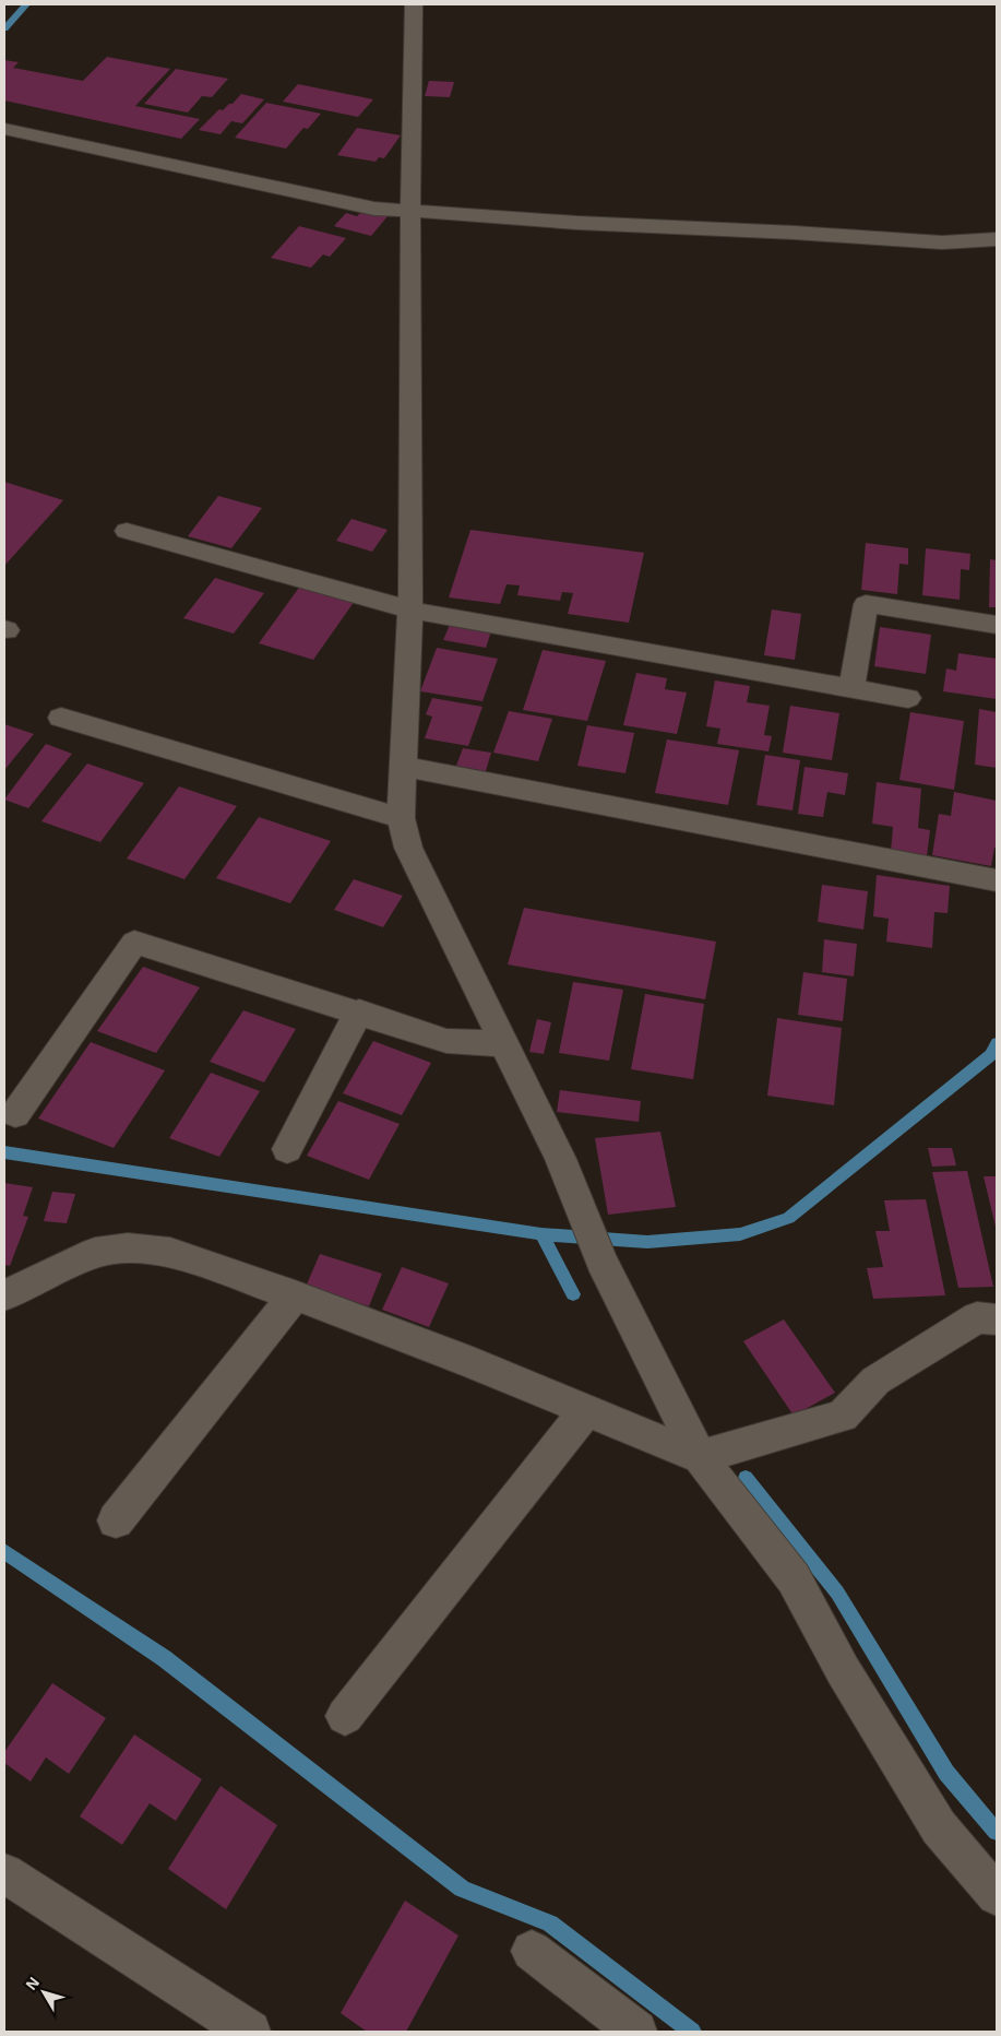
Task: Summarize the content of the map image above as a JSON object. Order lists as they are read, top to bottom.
{
  "north": "top left"
}
